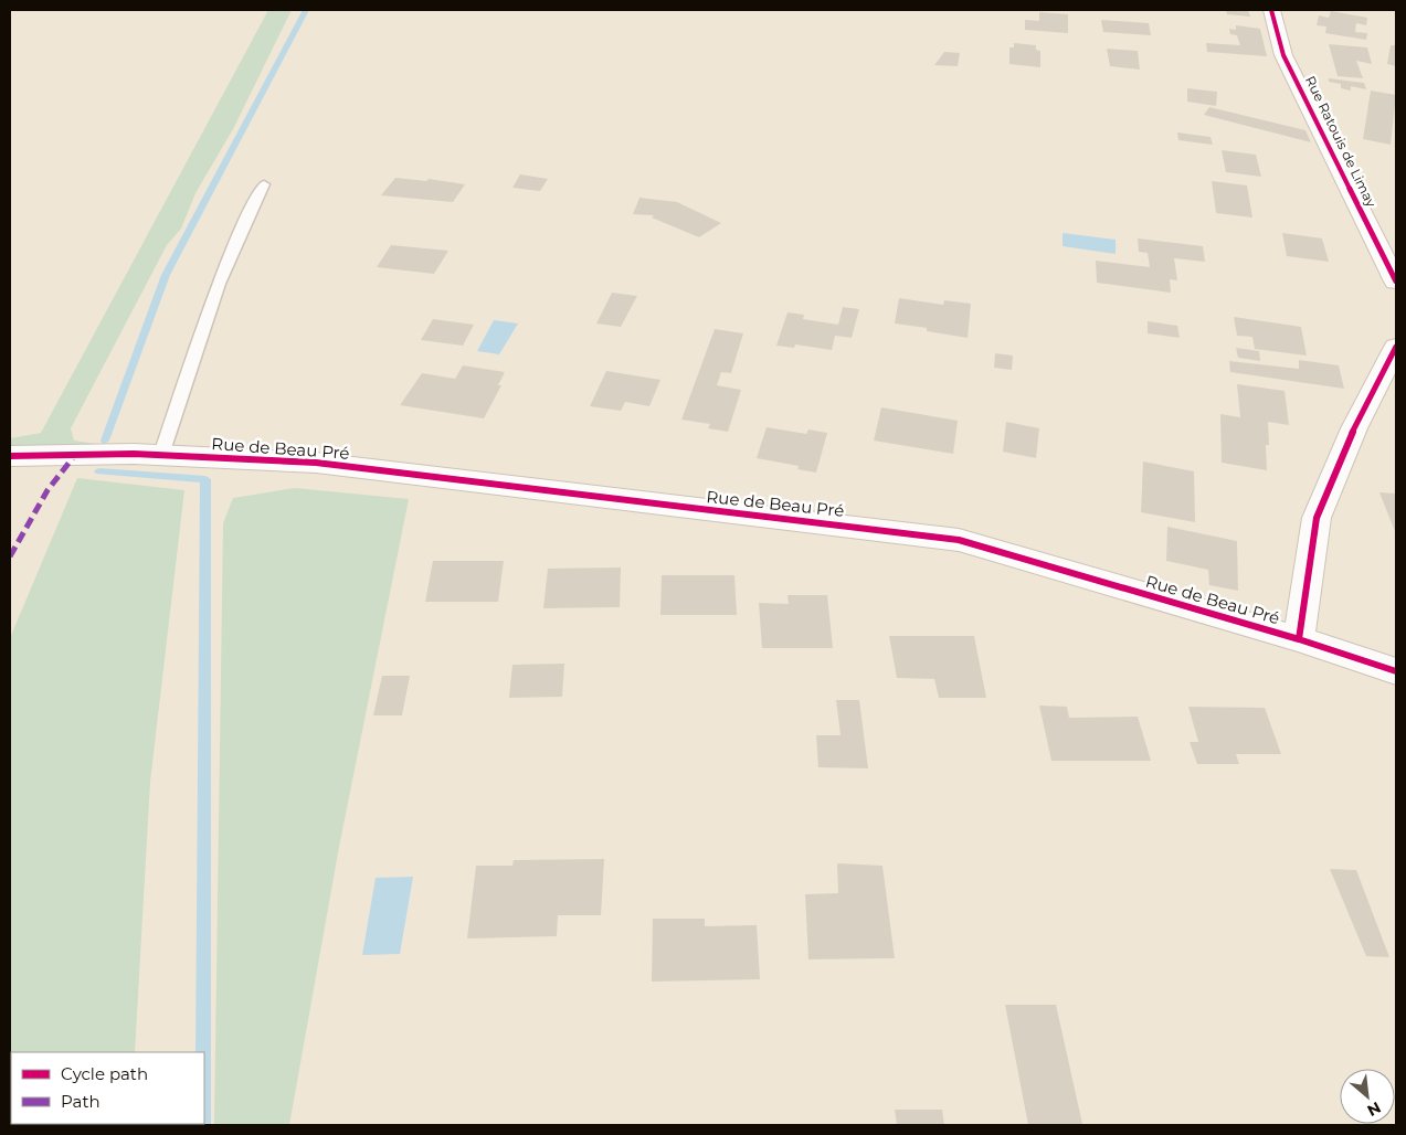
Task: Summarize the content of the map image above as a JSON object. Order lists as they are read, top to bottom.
{
  "streets": {
    "street": ["Rue Ratouis de Limay", "Rue de Beau Pré"]
  },
  "legend": ["Cycle path", "Path"],
  "north": "bottom right"
}
